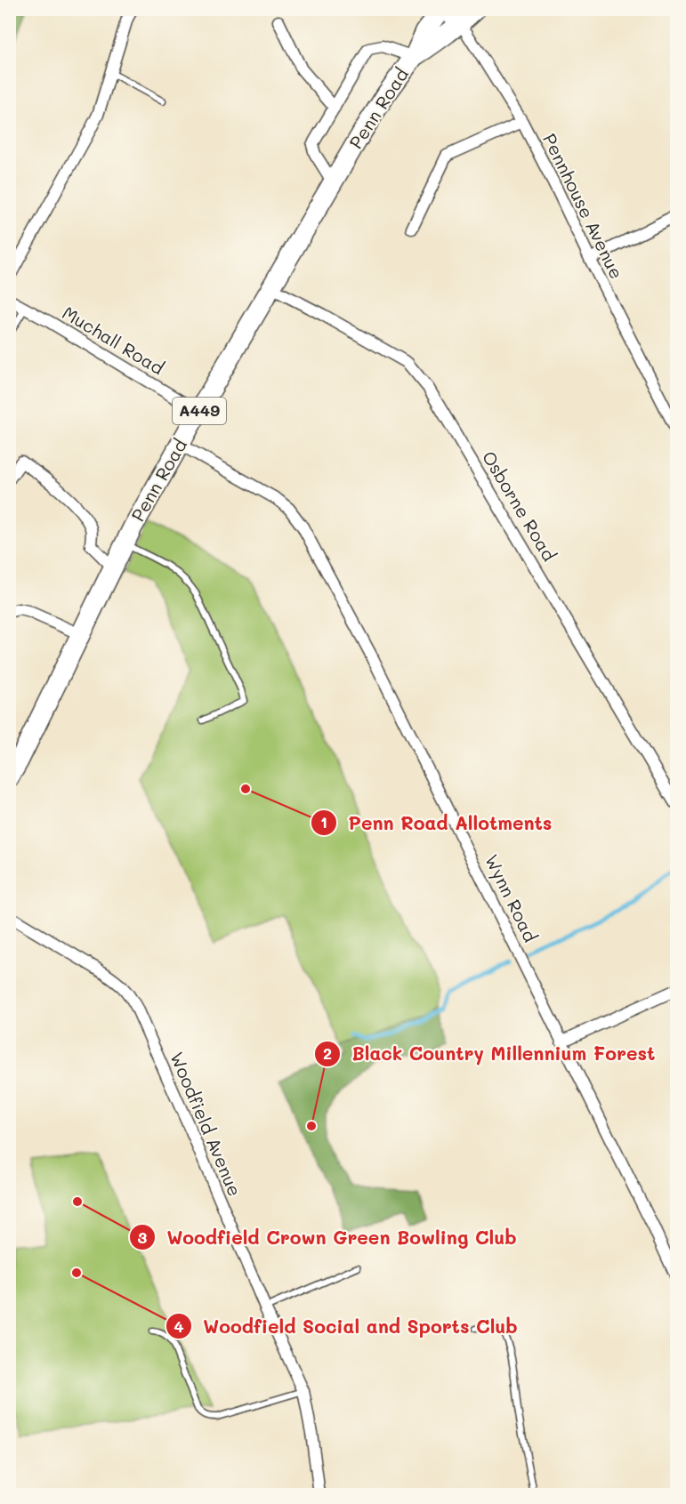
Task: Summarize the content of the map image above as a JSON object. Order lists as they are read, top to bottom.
{
  "streets": {
    "highway": ["Penn Road", "A449"],
    "street": [
      "Pennhouse Avenue",
      "Muchall Road",
      "Osborne Road",
      "Wynn Road",
      "Woodfield Avenue"
    ]
  },
  "crossings": [
    ["Penn Road", "Pennhouse Avenue"],
    ["Penn Road", "Muchall Road"],
    ["Penn Road", "Osborne Road"],
    ["Penn Road", "Wynn Road"]
  ],
  "places": [
    "Penn Road Allotments",
    "Black Country Millennium Forest",
    "Woodfield Crown Green Bowling Club",
    "Woodfield Social and Sports Club"
  ]
}
